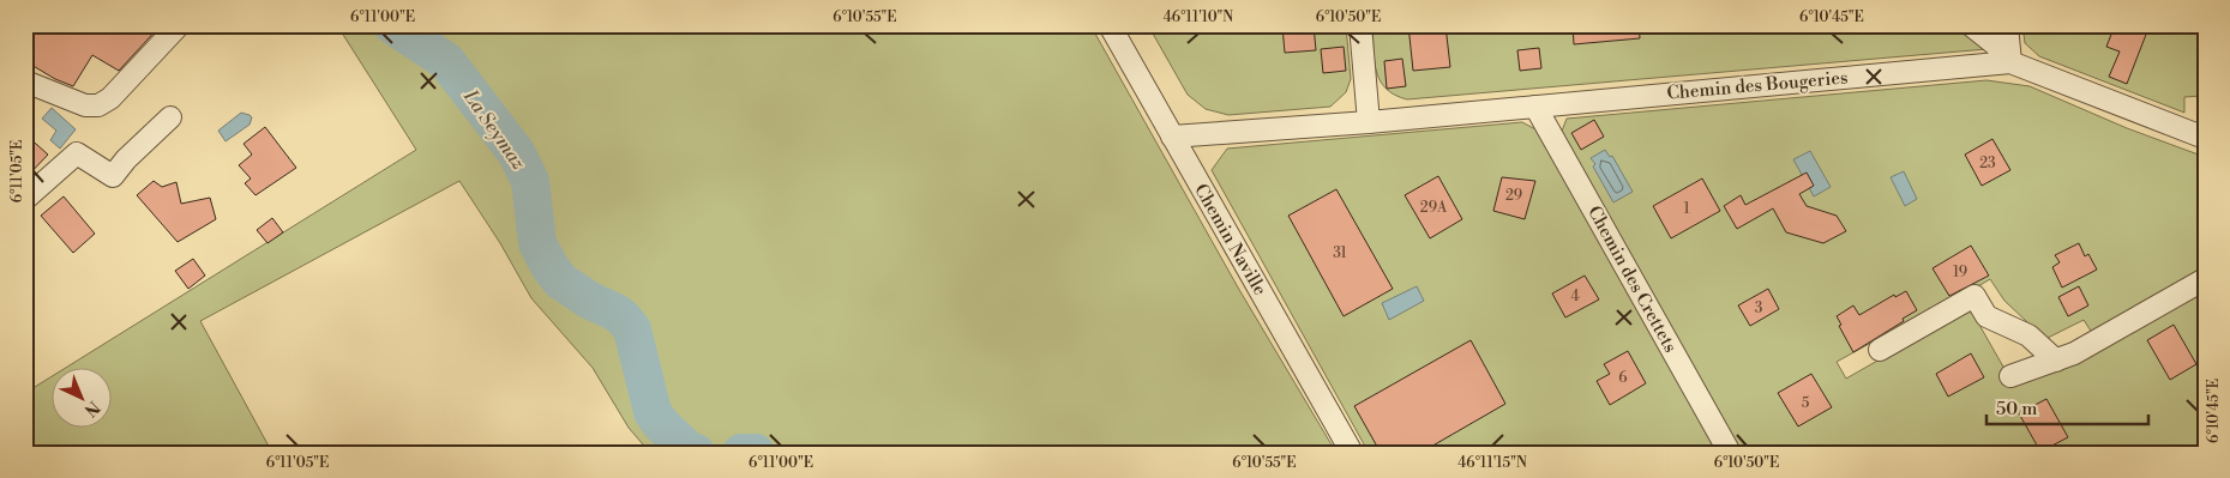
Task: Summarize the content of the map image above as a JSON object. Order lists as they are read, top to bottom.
{
  "streets": {
    "street": ["Chemin des Bougeries", "Chemin Naville", "Chemin des Crettets"]
  },
  "crossings": [
    ["Chemin des Bougeries", "Chemin Naville"],
    ["Chemin des Bougeries", "Chemin des Crettets"]
  ],
  "water": ["La Seymaz"],
  "house_numbers": [
    "23",
    "29",
    "29A",
    "1",
    "31",
    "19",
    "4",
    "3",
    "6",
    "5"
  ],
  "scale_bar": "50 m",
  "north": "bottom right",
  "coordinates": [
    "6°11'00\"E",
    "6°10'55\"E",
    "46°11'10\"N",
    "6°10'50\"E",
    "6°10'45\"E",
    "6°11'05\"E",
    "46°11'15\"N"
  ]
}
